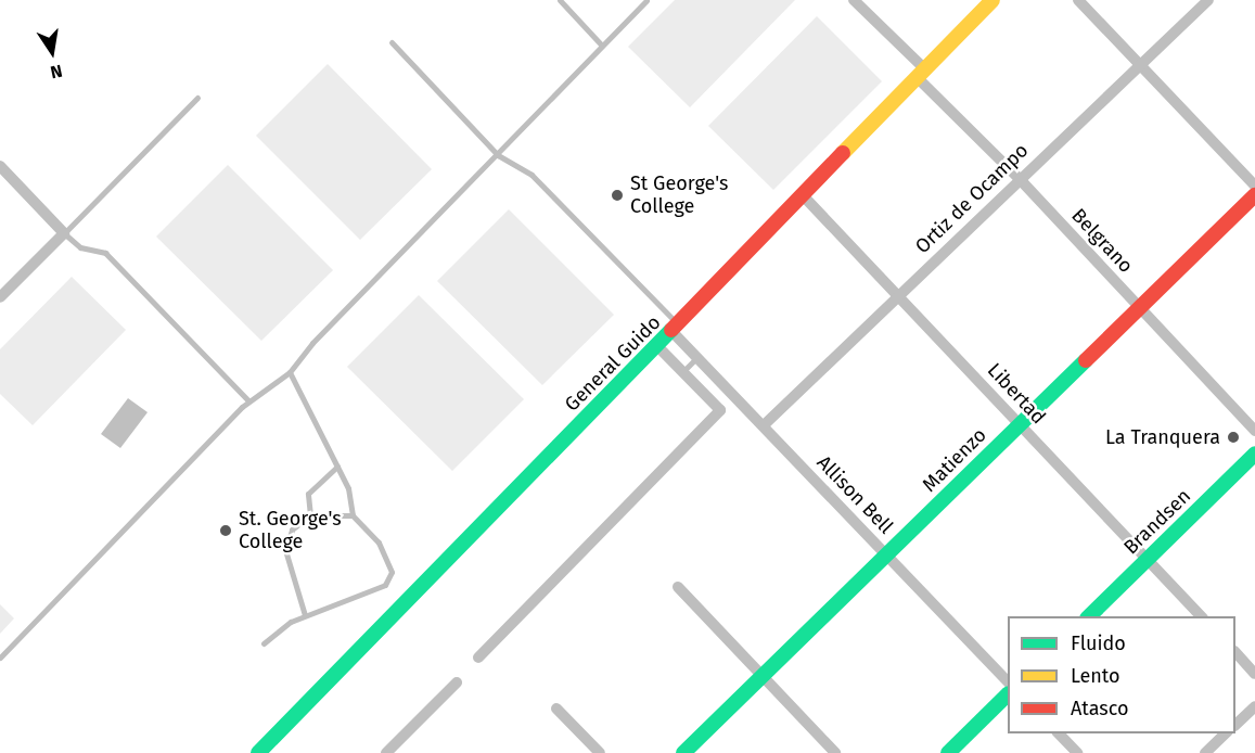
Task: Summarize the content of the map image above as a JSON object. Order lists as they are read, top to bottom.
{
  "streets": {
    "main road": ["General Guido", "Matienzo", "Brandsen"],
    "street": [
      "Ortiz de Ocampo",
      "Belgrano",
      "Libertad",
      "Allison Bell"
    ]
  },
  "crossings": [
    ["Ortiz de Ocampo", "Belgrano"],
    ["Ortiz de Ocampo", "Libertad"],
    ["Ortiz de Ocampo", "Allison Bell"],
    ["Belgrano", "General Guido"],
    ["Belgrano", "Matienzo"],
    ["General Guido", "Libertad"],
    ["General Guido", "Allison Bell"],
    ["Libertad", "Matienzo"],
    ["Libertad", "Brandsen"],
    ["Matienzo", "Allison Bell"]
  ],
  "places": ["St George's College", "La Tranquera", "St. George's College"],
  "legend": ["Fluido", "Lento", "Atasco"],
  "north": "bottom"
}
